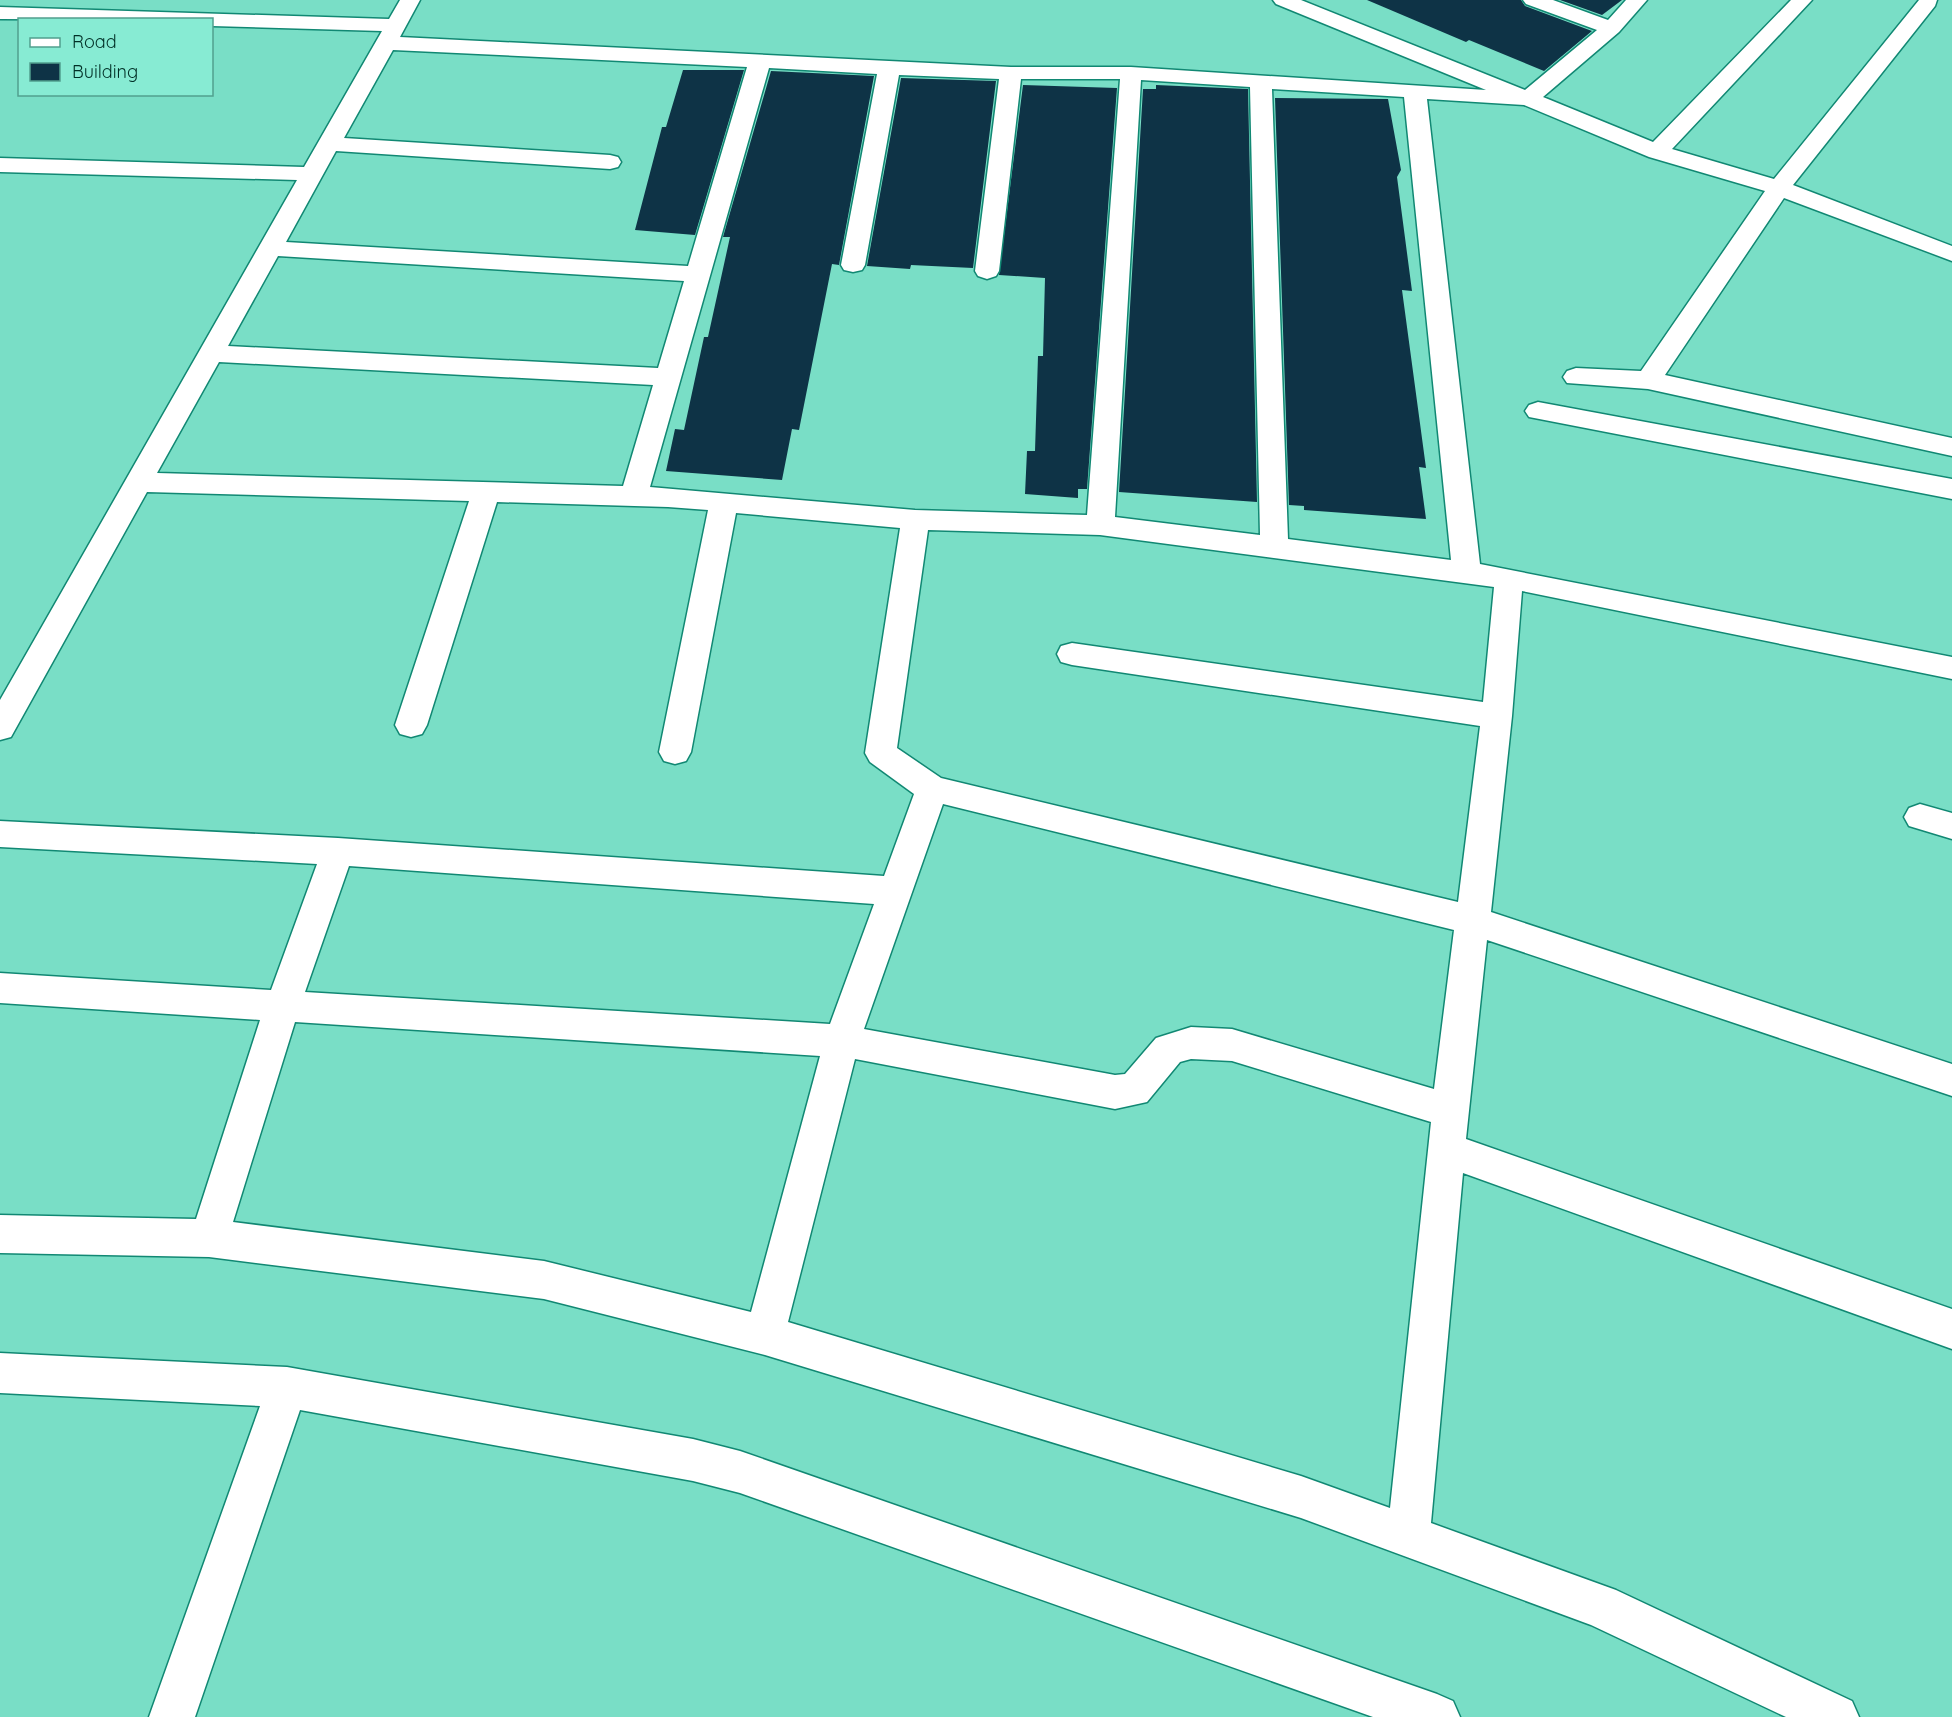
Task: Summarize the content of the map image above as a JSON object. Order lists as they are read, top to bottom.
{
  "legend": ["Road", "Building"]
}
